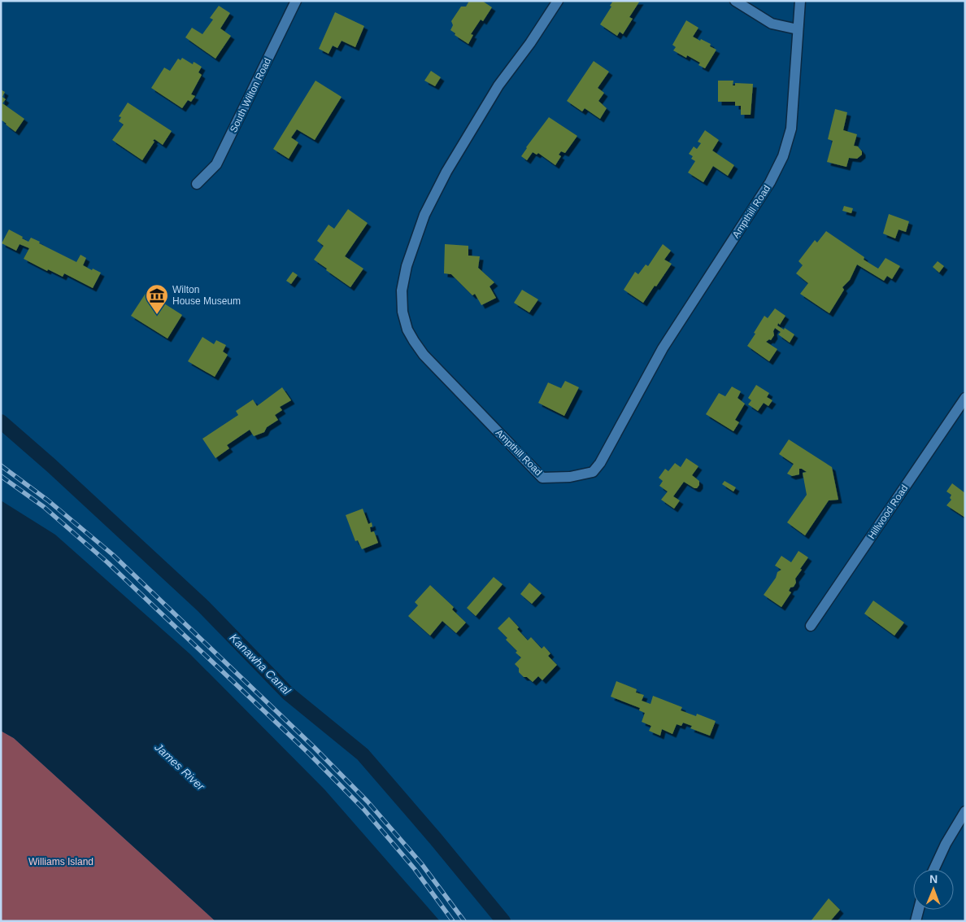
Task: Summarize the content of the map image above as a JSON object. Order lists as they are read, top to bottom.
{
  "streets": {
    "street": ["South Wilton Road", "Ampthill Road", "Hillwood Road"]
  },
  "water": ["Kanawha Canal", "James River"],
  "parks": ["Williams Island"],
  "places": {
    "museum": ["Wilton House Museum"]
  },
  "north": "top"
}
